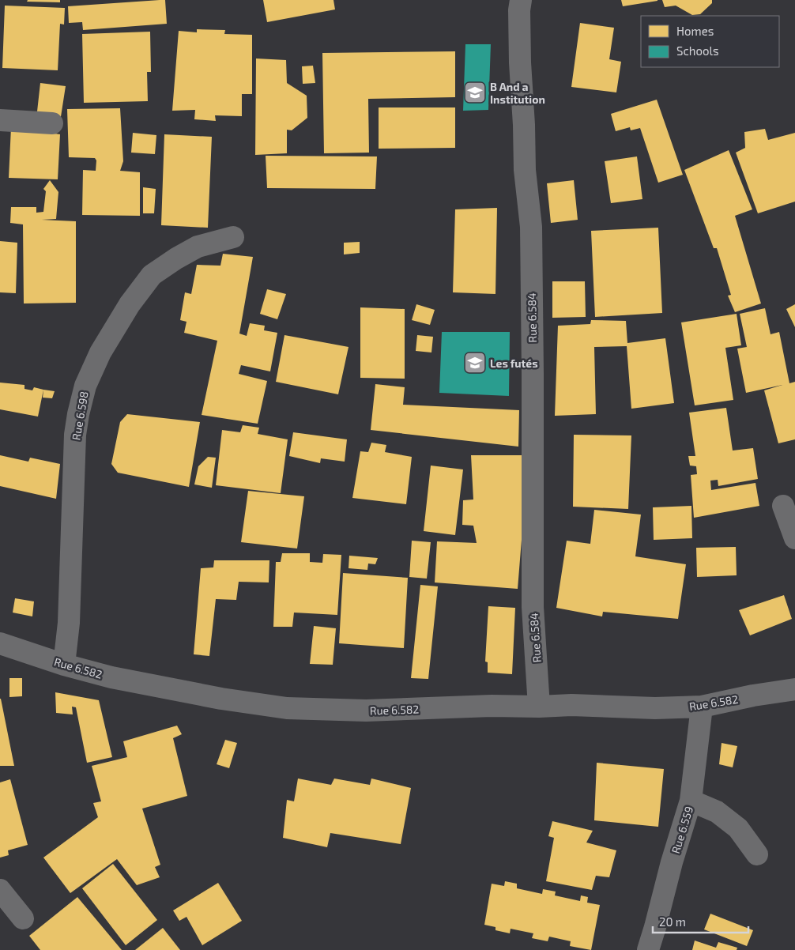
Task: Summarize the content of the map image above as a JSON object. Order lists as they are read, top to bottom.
{
  "streets": {
    "street": [
      "Rue 6.584",
      "Rue 6.598",
      "Rue 6.582",
      "Rue 6.559"
    ]
  },
  "crossings": [
    ["Rue 6.584", "Rue 6.582"],
    ["Rue 6.598", "Rue 6.582"],
    ["Rue 6.582", "Rue 6.559"]
  ],
  "places": {
    "school or university": ["B And a Institution", "Les futés"]
  },
  "legend": ["Homes", "Schools"],
  "scale_bar": "20 m"
}
